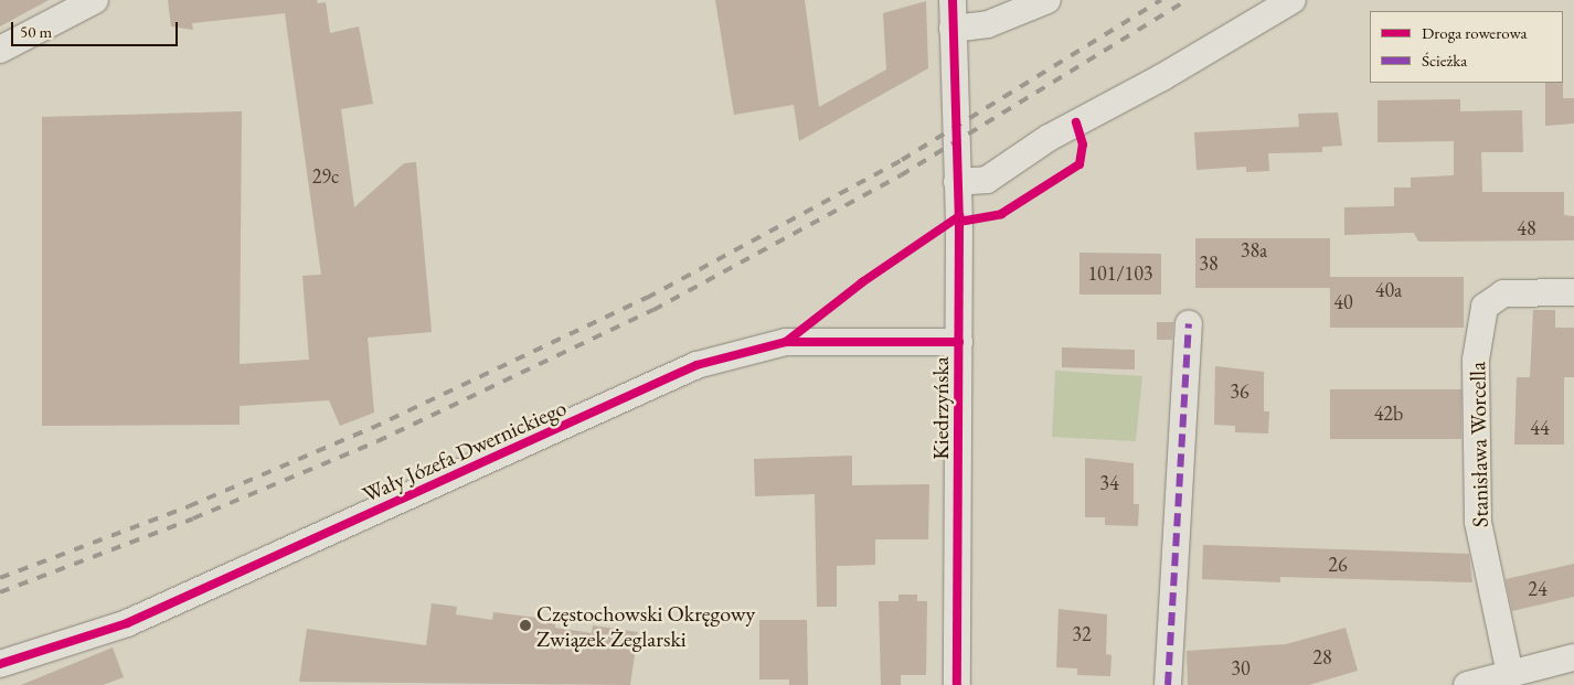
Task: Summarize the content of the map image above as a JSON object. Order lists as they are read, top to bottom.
{
  "streets": {
    "street": ["Kiedrzyńska", "Stanisława Worcella", "Wały Józefa Dwernickiego"]
  },
  "crossings": [
    ["Kiedrzyńska", "Wały Józefa Dwernickiego"]
  ],
  "places": ["Częstochowski Okręgowy Związek Żeglarski"],
  "house_numbers": [
    "29c",
    "48",
    "38a",
    "38",
    "101/103",
    "40a",
    "40",
    "36",
    "42b",
    "44",
    "34",
    "26",
    "24",
    "32",
    "28",
    "30"
  ],
  "legend": ["Droga rowerowa", "Ścieżka"],
  "scale_bar": "50 m"
}
